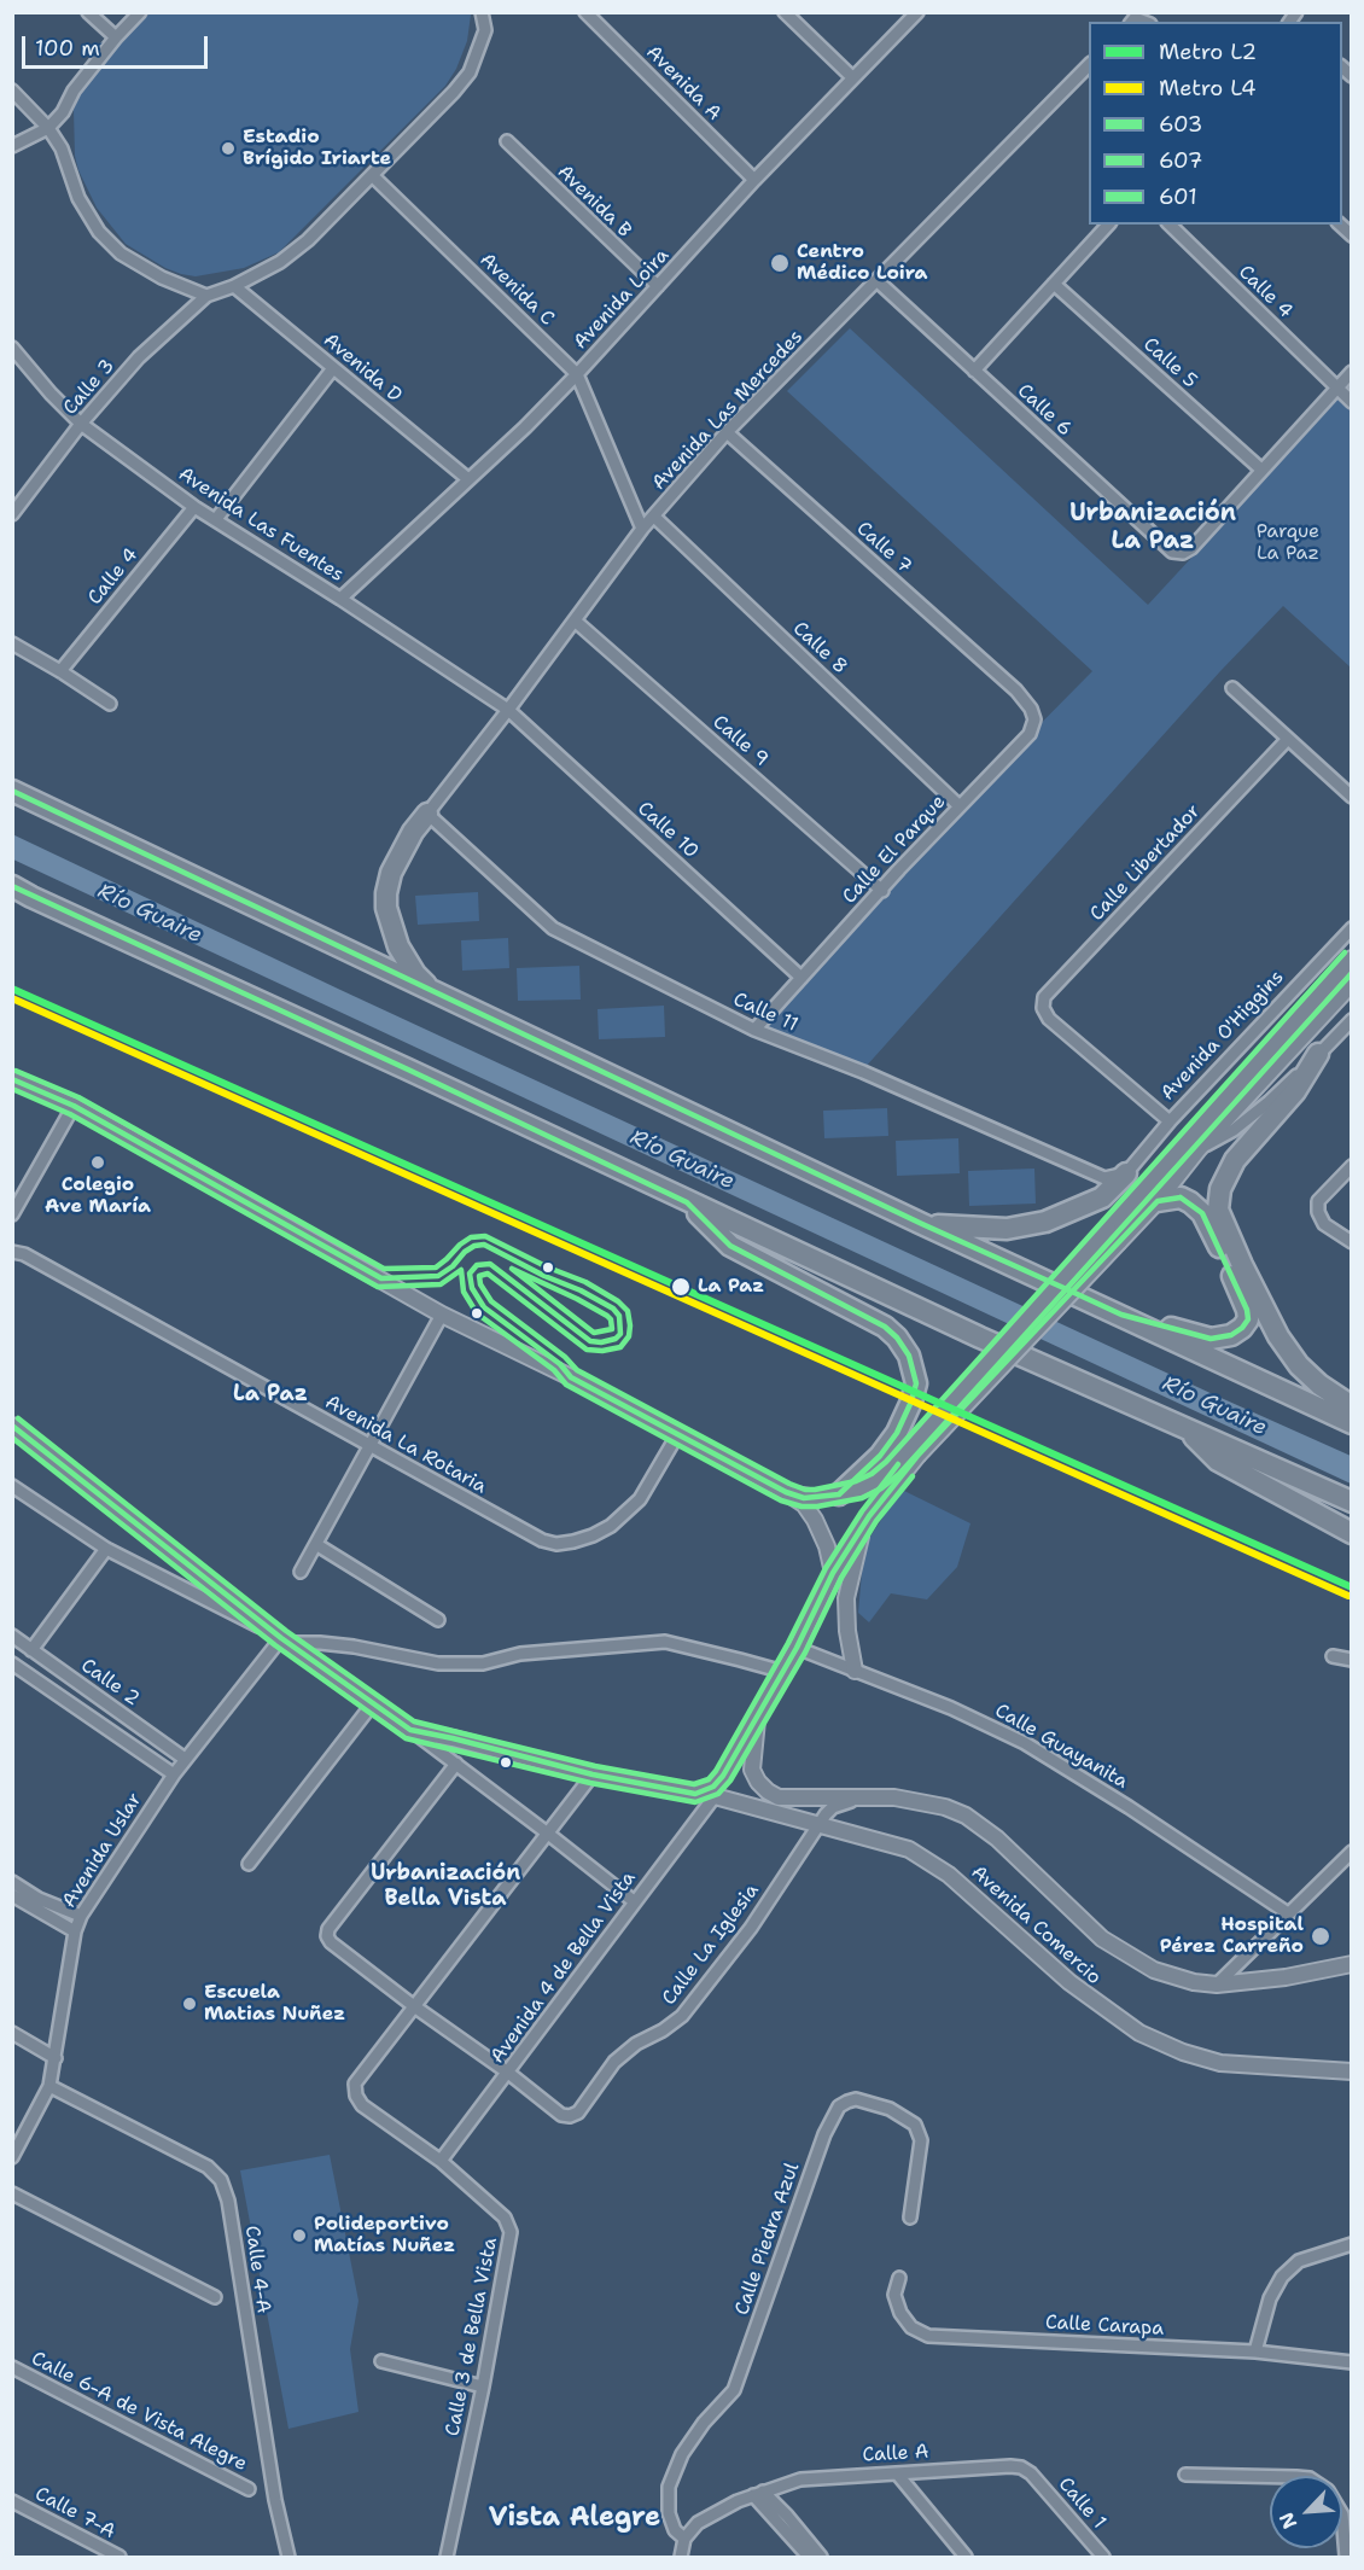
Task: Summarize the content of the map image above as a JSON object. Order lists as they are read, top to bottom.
{
  "streets": {
    "main road": ["Avenida Comercio"],
    "street": [
      "Avenida A",
      "Avenida B",
      "Avenida C",
      "Calle 4",
      "Avenida Loira",
      "Calle 5",
      "Avenida D",
      "Calle 3",
      "Avenida Las Mercedes",
      "Calle 6",
      "Avenida Las Fuentes",
      "Calle 7",
      "Calle 8",
      "Calle 9",
      "Calle 10",
      "Calle El Parque",
      "Calle Libertador",
      "Calle 11",
      "Avenida O'Higgins",
      "Avenida La Rotaria",
      "Calle 2",
      "Calle Guayanita",
      "Avenida Uslar",
      "Calle La Iglesia",
      "Avenida 4 de Bella Vista",
      "Calle Piedra Azul",
      "Calle 4-A",
      "Calle Carapa",
      "Calle 3 de Bella Vista",
      "Calle 6-A de Vista Alegre",
      "Calle A",
      "Calle 1",
      "Calle 7-A"
    ]
  },
  "crossings": [
    ["Avenida A", "Avenida Loira"],
    ["Avenida B", "Avenida Loira"],
    ["Avenida C", "Avenida Loira"],
    ["Avenida C", "Avenida Las Mercedes"],
    ["Calle 4", "Avenida Las Fuentes"],
    ["Avenida Loira", "Avenida D"],
    ["Avenida Loira", "Avenida Las Fuentes"],
    ["Calle 5", "Calle 6"],
    ["Calle 3", "Avenida Las Fuentes"],
    ["Avenida Las Mercedes", "Calle 6"],
    ["Avenida Las Mercedes", "Avenida Las Fuentes"],
    ["Avenida Las Mercedes", "Calle 7"],
    ["Avenida Las Mercedes", "Calle 8"],
    ["Avenida Las Mercedes", "Calle 9"],
    ["Avenida Las Mercedes", "Calle 10"],
    ["Avenida Las Mercedes", "Calle 11"],
    ["Avenida Las Fuentes", "Calle 10"],
    ["Calle 7", "Calle El Parque"],
    ["Calle 8", "Calle El Parque"],
    ["Calle 9", "Calle El Parque"],
    ["Calle 10", "Calle El Parque"],
    ["Calle El Parque", "Calle 11"],
    ["Calle Libertador", "Avenida O'Higgins"],
    ["Calle 11", "Avenida O'Higgins"],
    ["Calle 2", "Avenida Uslar"],
    ["Avenida Uslar", "Calle 4-A"],
    ["Avenida Comercio", "Calle La Iglesia"],
    ["Avenida Comercio", "Avenida 4 de Bella Vista"],
    ["Calle La Iglesia", "Avenida 4 de Bella Vista"],
    ["Avenida 4 de Bella Vista", "Calle 3 de Bella Vista"],
    ["Calle A", "Calle 1"]
  ],
  "districts": [
    "Urbanización La Paz",
    "La Paz",
    "Urbanización Bella Vista",
    "Vista Alegre"
  ],
  "water": ["Río Guaire"],
  "parks": ["Parque La Paz"],
  "places": [
    "Estadio Brígido Iriarte",
    "Centro Médico Loira",
    "Colegio Ave María",
    "La Paz",
    "Hospital Pérez Carreño",
    "Escuela Matias Nuñez",
    "Polideportivo Matías Nuñez"
  ],
  "lines": [
    "transit line 603",
    "transit line 601",
    "transit line 607",
    "metro line L2",
    "metro line L4"
  ],
  "legend": [
    "Metro L2",
    "Metro L4",
    "603",
    "607",
    "601"
  ],
  "scale_bar": "100 m",
  "north": "bottom left"
}
